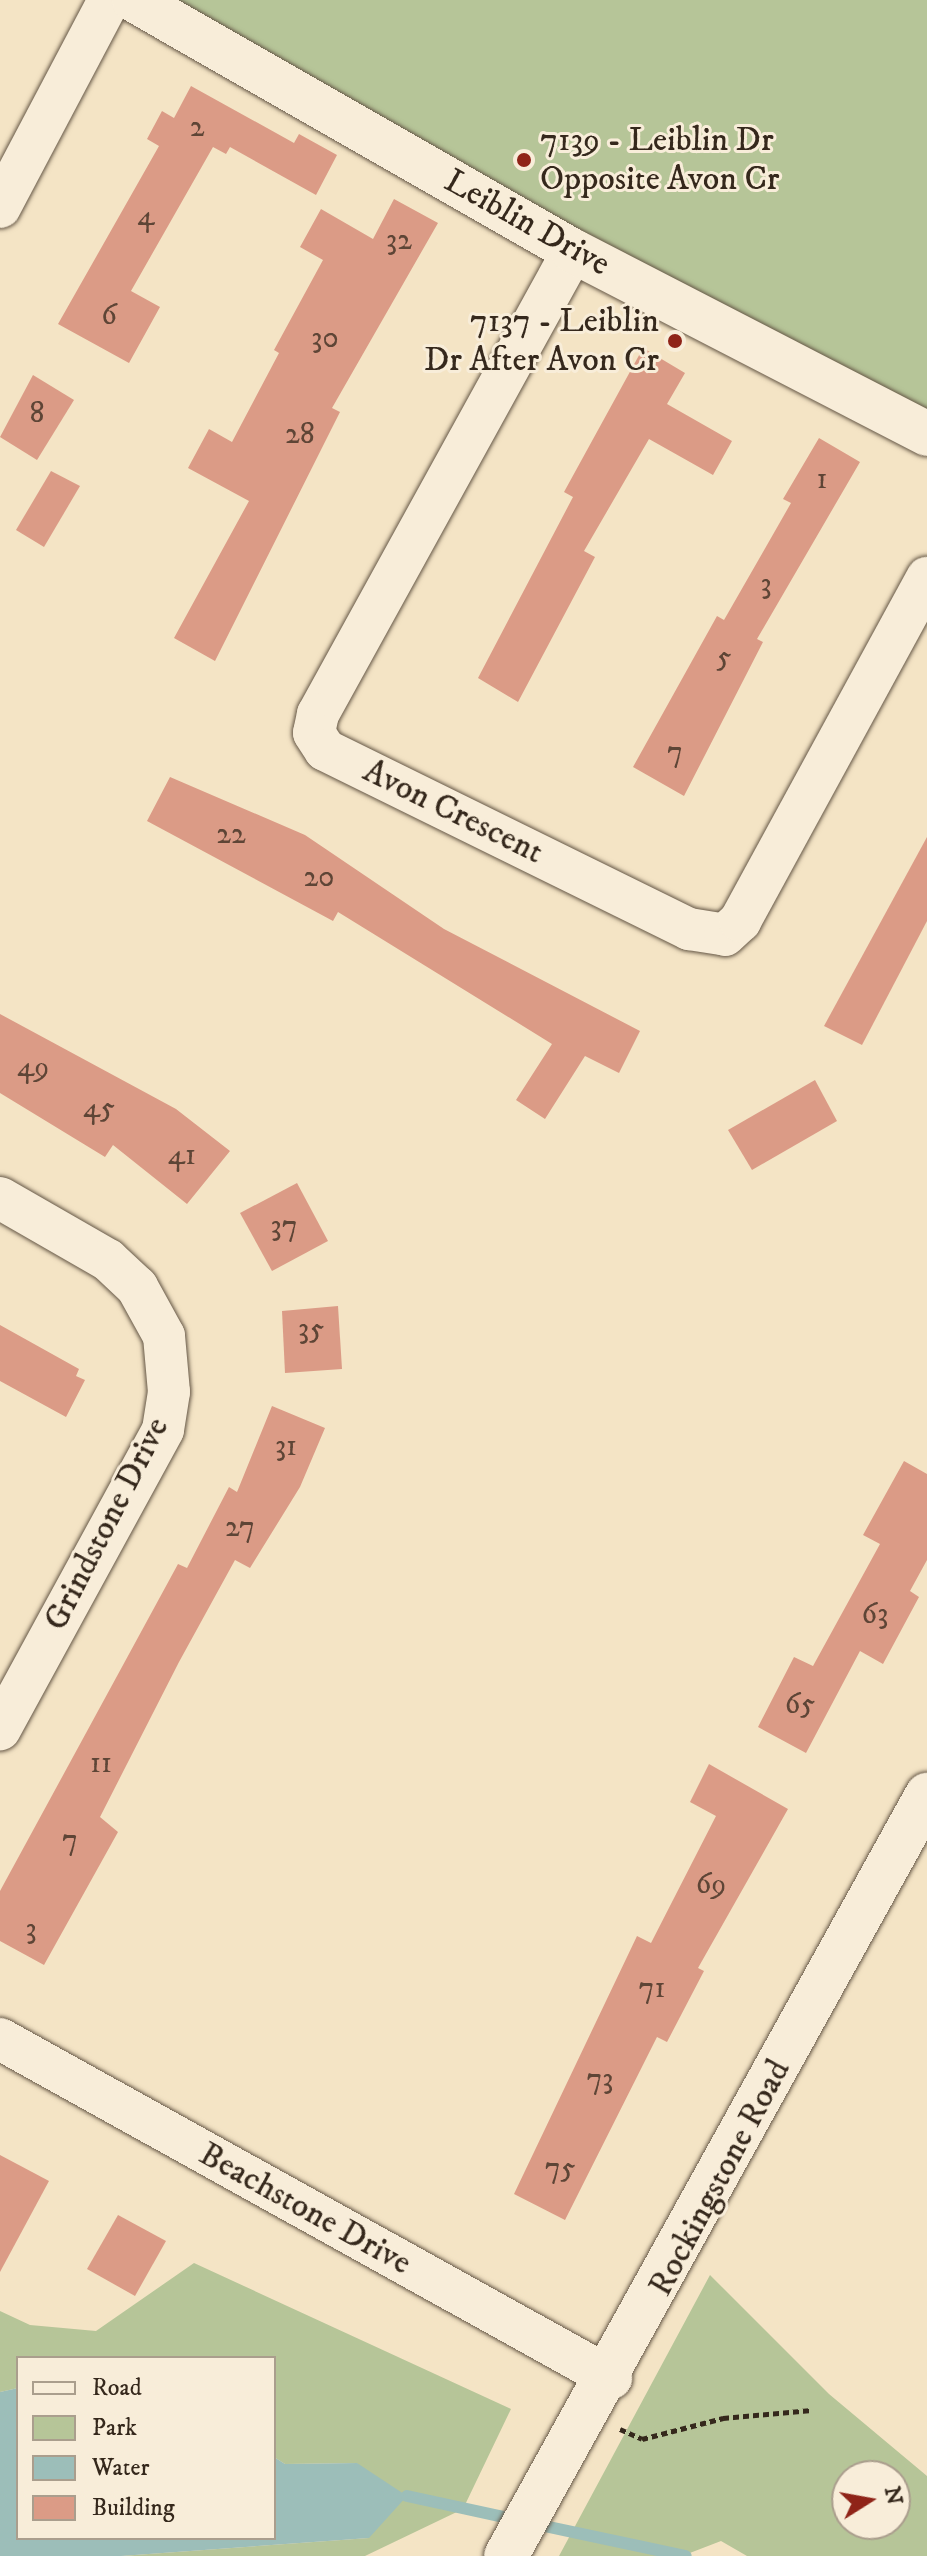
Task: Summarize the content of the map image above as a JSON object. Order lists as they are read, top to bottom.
{
  "streets": {
    "street": [
      "Leiblin Drive",
      "Avon Crescent",
      "Grindstone Drive",
      "Rockingstone Road",
      "Beachstone Drive"
    ]
  },
  "crossings": [
    ["Leiblin Drive", "Avon Crescent"],
    ["Rockingstone Road", "Beachstone Drive"]
  ],
  "places": ["7139 - Leiblin Dr Opposite Avon Cr", "7137 - Leiblin Dr After Avon Cr"],
  "house_numbers": [
    "2",
    "4",
    "32",
    "6",
    "30",
    "8",
    "28",
    "1",
    "3",
    "5",
    "7",
    "22",
    "20",
    "49",
    "45",
    "41",
    "37",
    "35",
    "31",
    "27",
    "63",
    "65",
    "11",
    "7",
    "69",
    "3",
    "71",
    "73",
    "75"
  ],
  "legend": [
    "Road",
    "Park",
    "Water",
    "Building"
  ],
  "north": "right"
}
